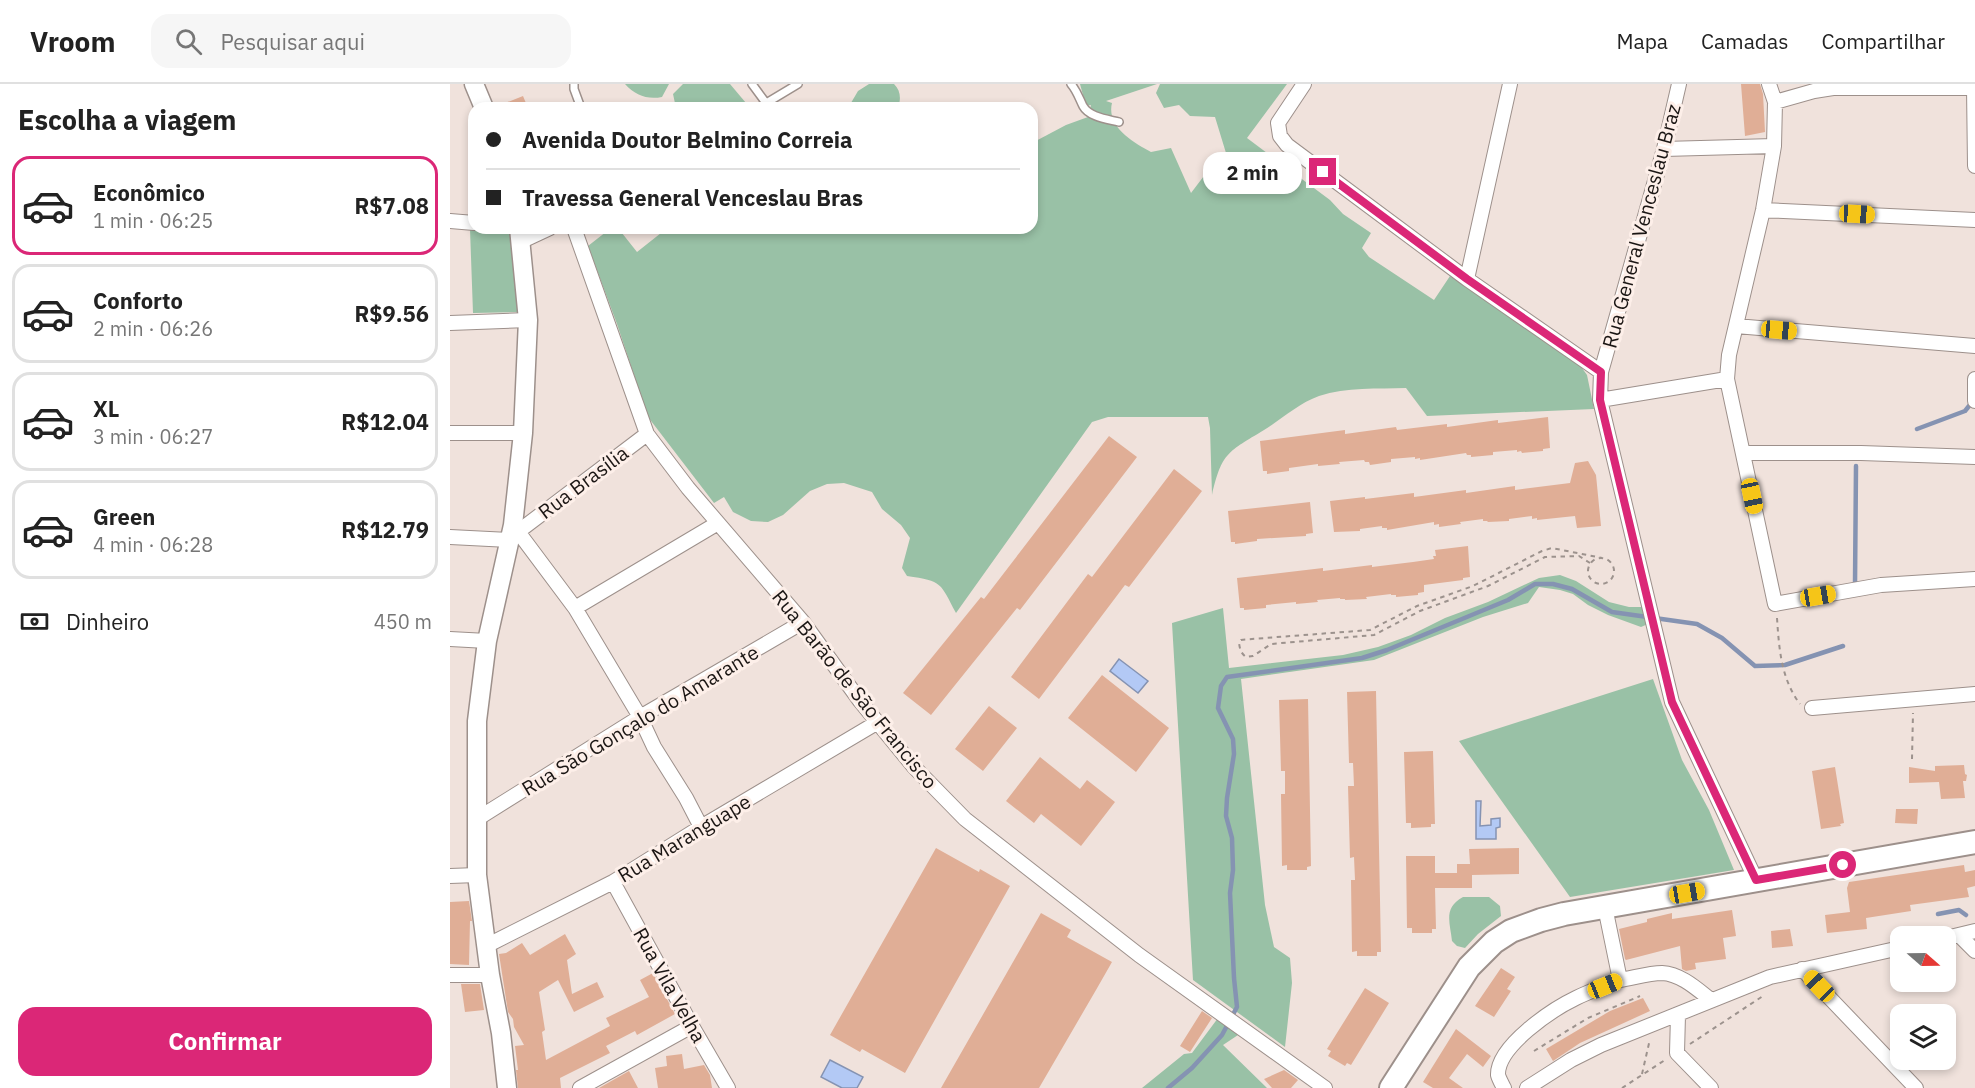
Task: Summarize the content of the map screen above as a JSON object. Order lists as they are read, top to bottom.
{
  "streets": {
    "street": [
      "Rua General Venceslau Braz",
      "Rua Brasília",
      "Rua Barão de São Francisco",
      "Rua São Gonçalo do Amarante",
      "Rua Maranguape",
      "Rua Vila Velha"
    ]
  },
  "crossings": [
    ["Rua Brasília", "Rua Barão de São Francisco"],
    ["Rua Barão de São Francisco", "Rua São Gonçalo do Amarante"],
    ["Rua Barão de São Francisco", "Rua Maranguape"],
    ["Rua Maranguape", "Rua Vila Velha"]
  ],
  "north": "right",
  "page": {
    "header": "Vroom",
    "search": "Pesquisar aqui",
    "nav": ["Mapa", "Camadas", "Compartilhar"],
    "heading": "Escolha a viagem",
    "banner": ["Avenida Doutor Belmino Correia", "Travessa General Venceslau Bras"],
    "bubble": "2 min",
    "list": [
      {
        "name": "Econômico",
        "note": "1 min · 06:25",
        "value": "R$7.08"
      },
      {
        "name": "Conforto",
        "note": "2 min · 06:26",
        "value": "R$9.56"
      },
      {
        "name": "XL",
        "note": "3 min · 06:27",
        "value": "R$12.04"
      },
      {
        "name": "Green",
        "note": "4 min · 06:28",
        "value": "R$12.79"
      }
    ],
    "pay": ["Dinheiro", "450 m"],
    "buttons": "Confirmar"
  }
}
